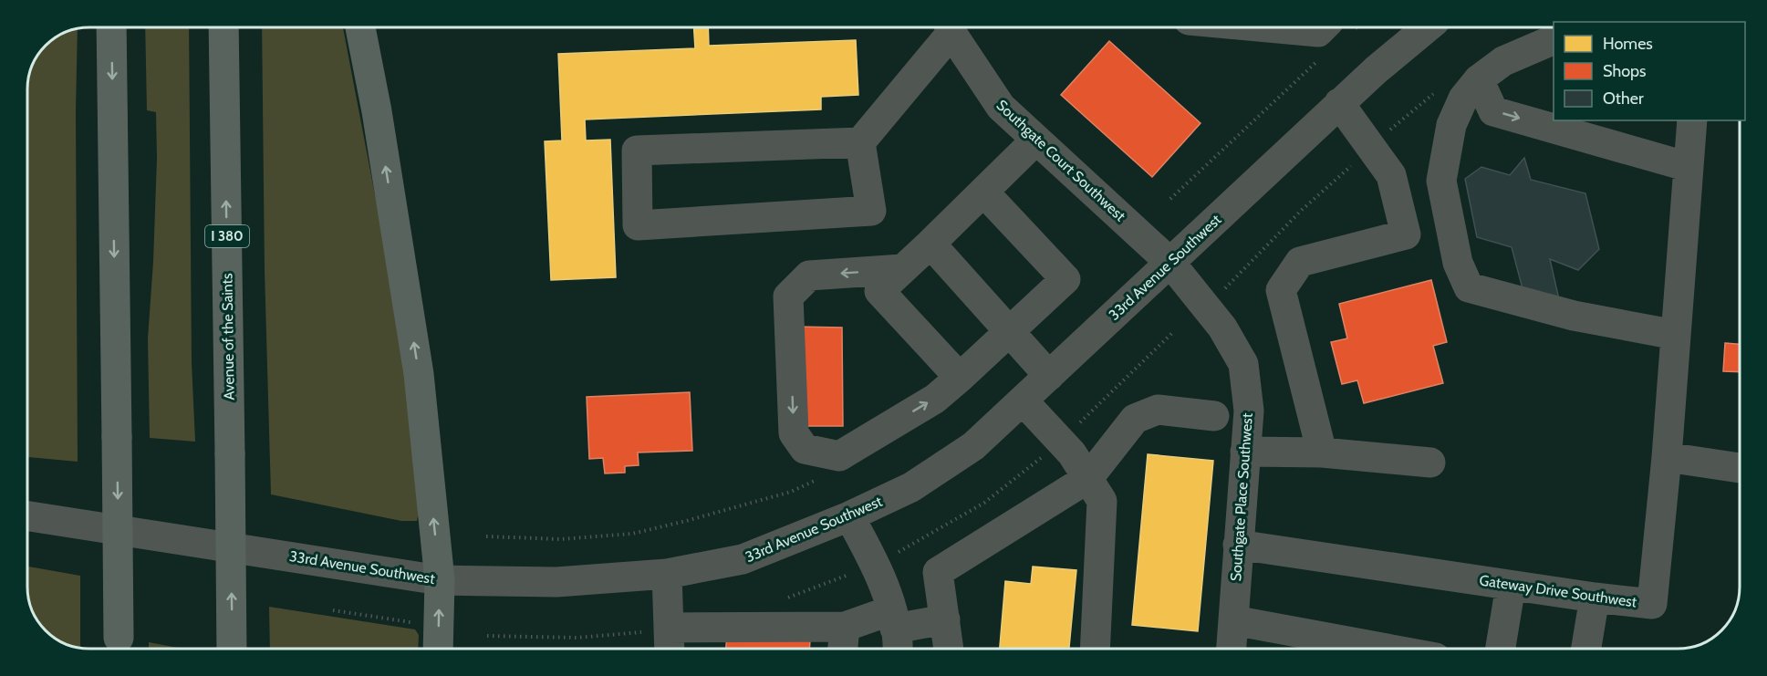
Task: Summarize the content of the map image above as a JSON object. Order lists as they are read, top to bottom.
{
  "streets": {
    "highway": ["I 380", "Avenue of the Saints"],
    "street": [
      "Southgate Court Southwest",
      "33rd Avenue Southwest",
      "Southgate Place Southwest",
      "Gateway Drive Southwest"
    ]
  },
  "crossings": [
    ["Southgate Court Southwest", "33rd Avenue Southwest"],
    ["Southgate Court Southwest", "Southgate Place Southwest"],
    ["33rd Avenue Southwest", "Southgate Place Southwest"],
    ["Southgate Place Southwest", "Gateway Drive Southwest"]
  ],
  "legend": ["Homes", "Shops", "Other"]
}
